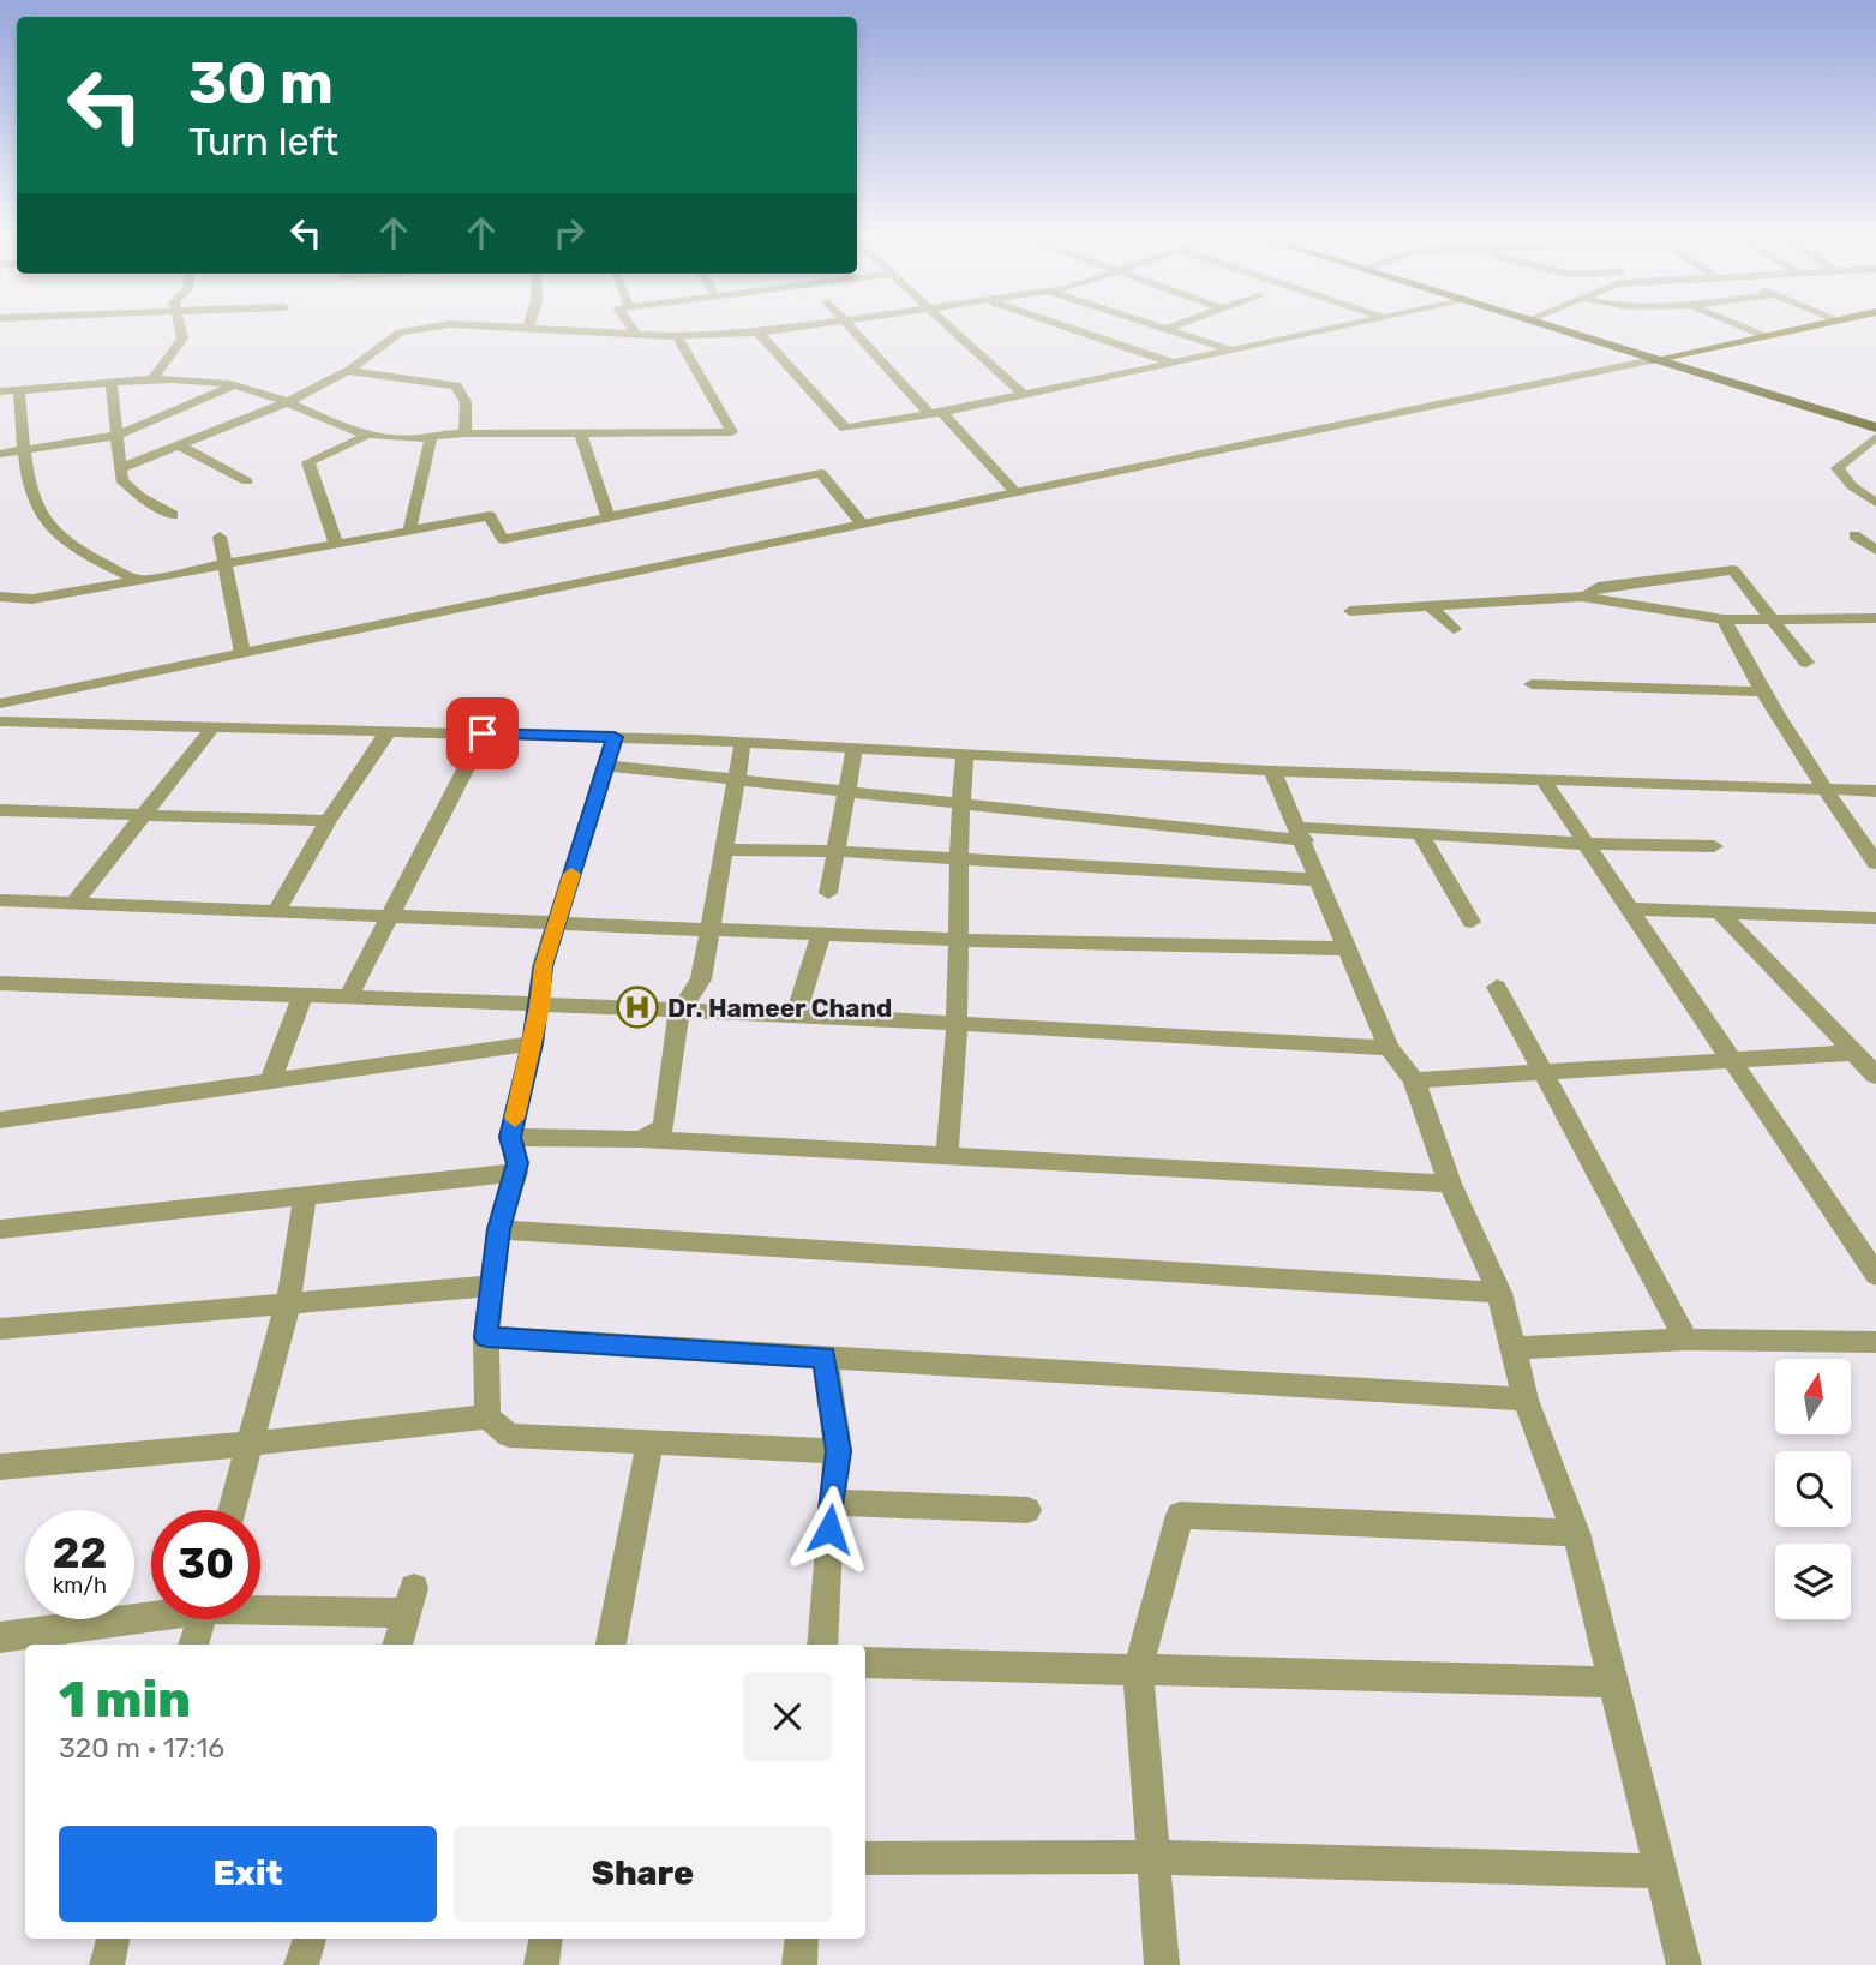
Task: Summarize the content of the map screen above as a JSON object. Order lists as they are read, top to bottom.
{
  "places": {
    "hospital": ["Dr. Hameer Chand"]
  },
  "north": "top",
  "page": {
    "turn": ["30 m", "Turn left"],
    "speed": "22 km/h",
    "limit": "30",
    "heading": ["1 min", "320 m · 17:16"],
    "buttons": ["Exit", "Share"]
  }
}
